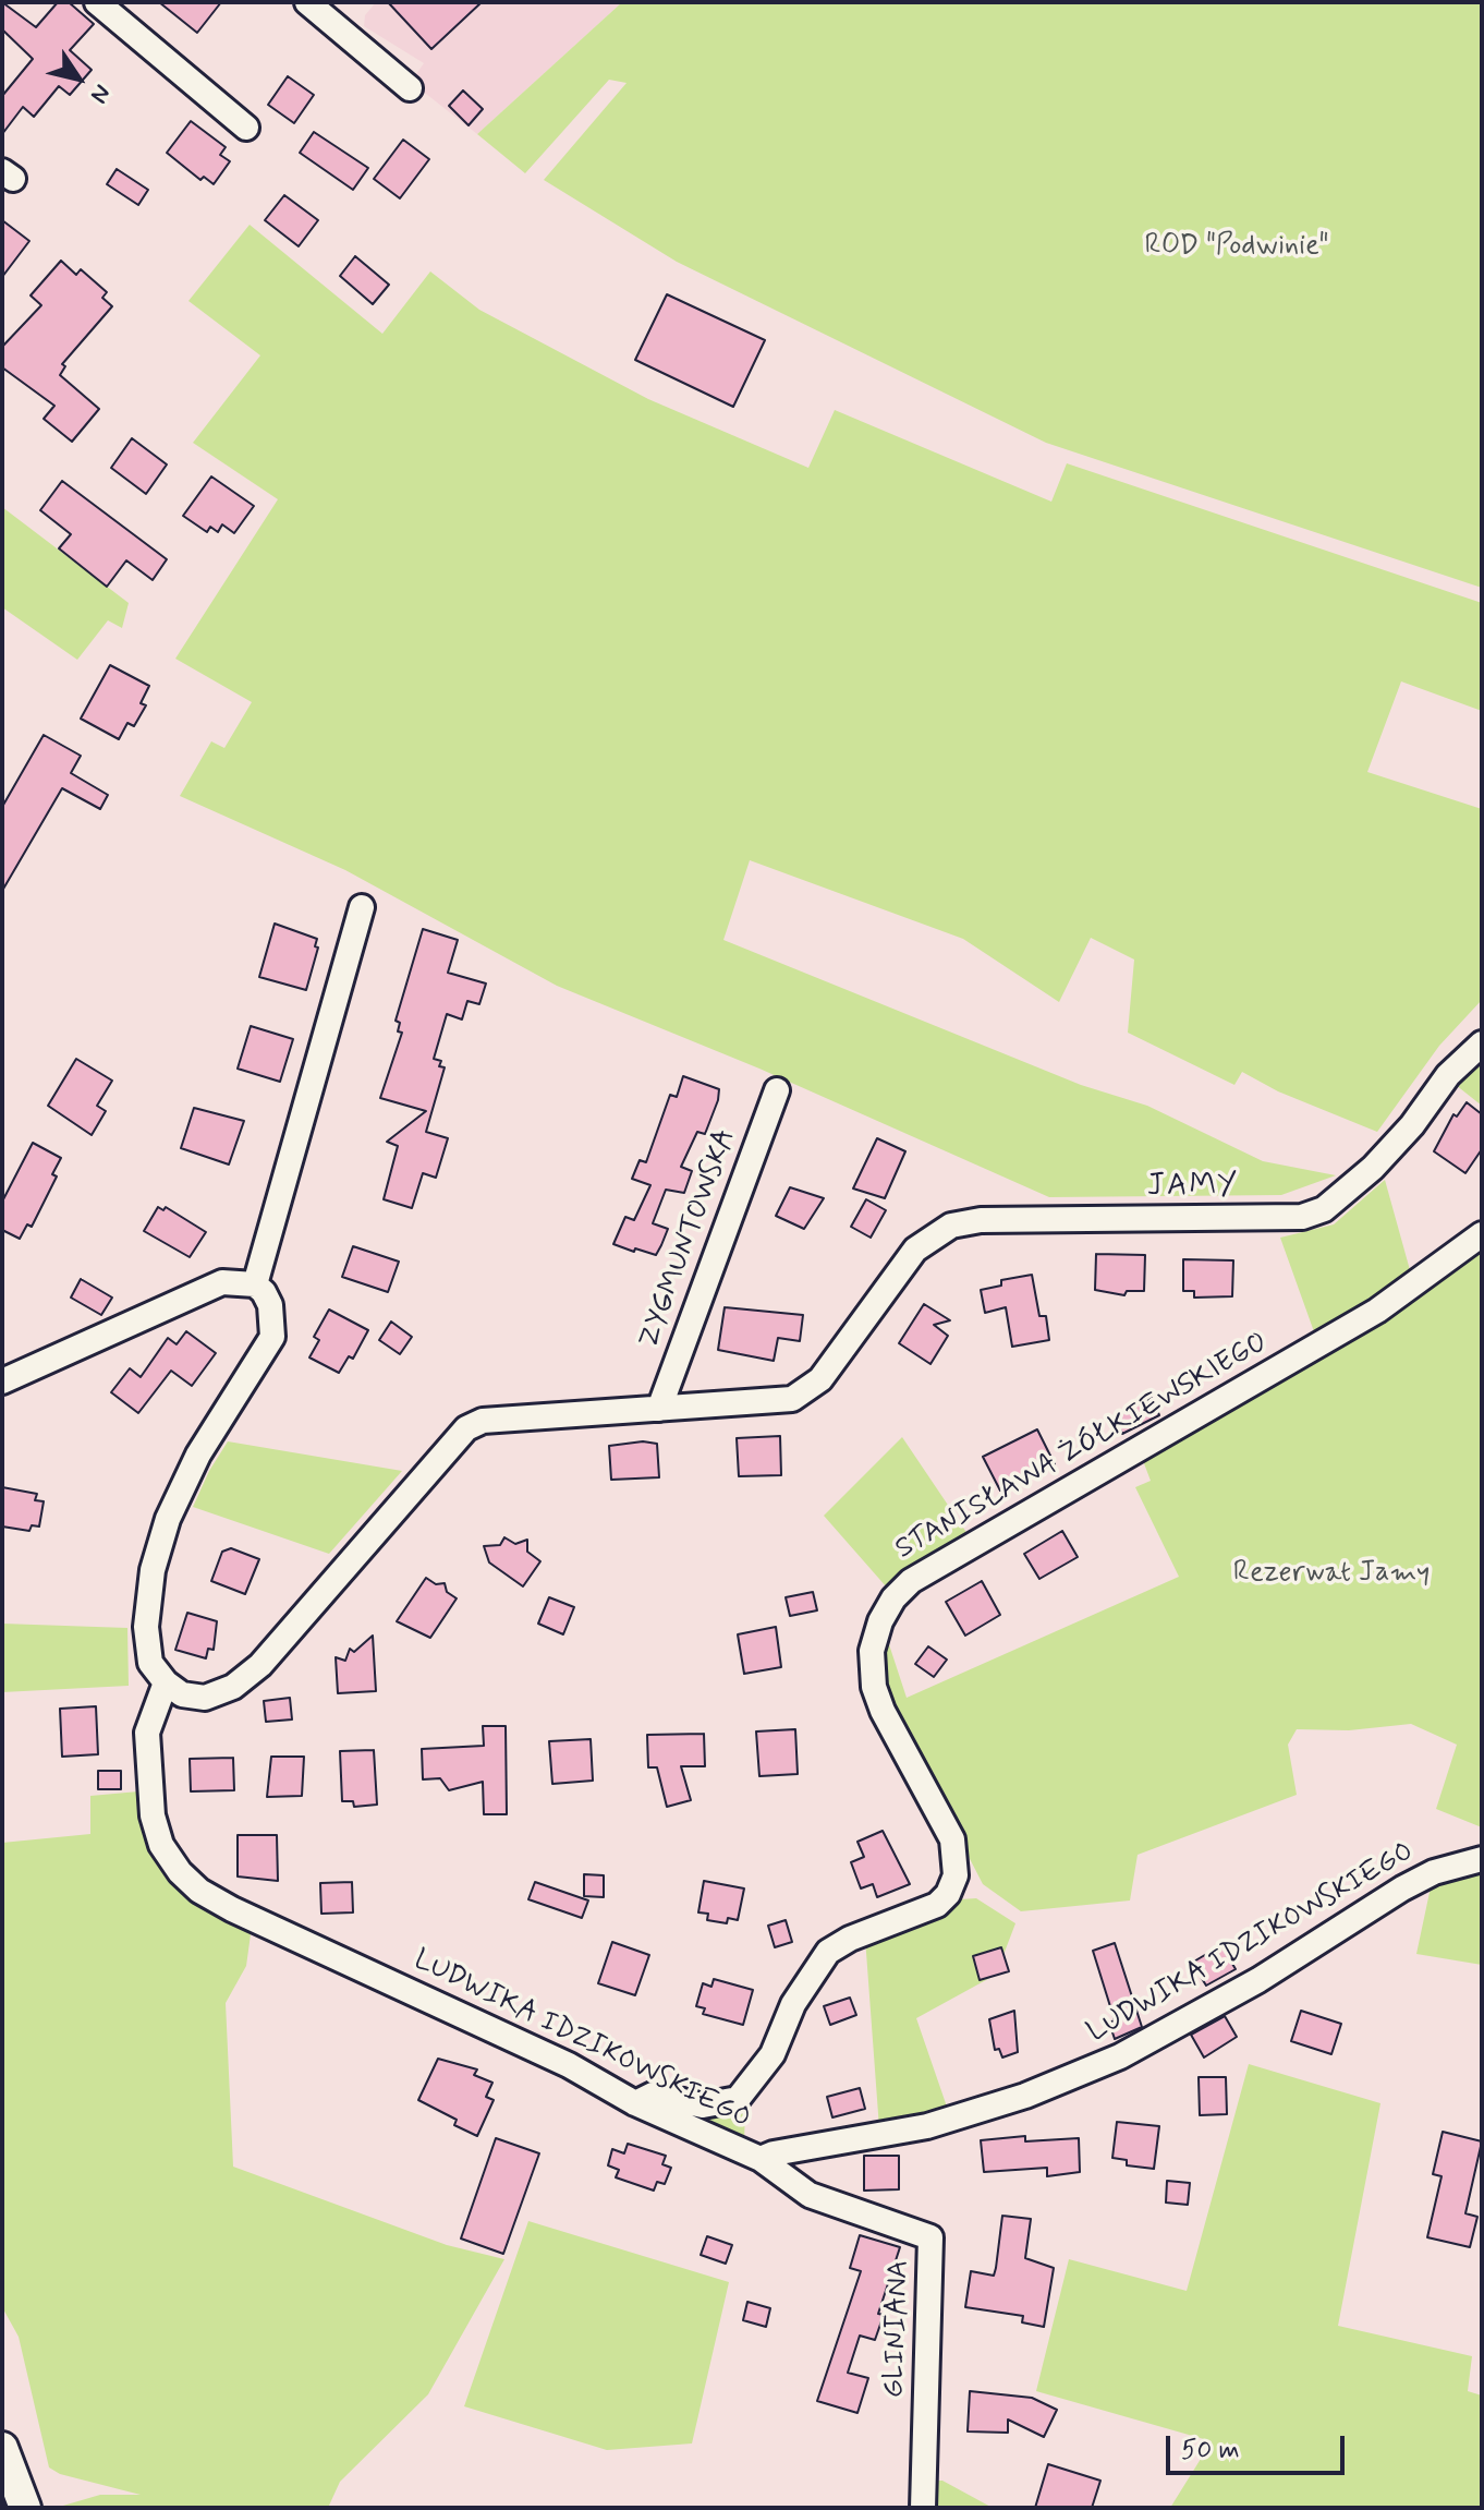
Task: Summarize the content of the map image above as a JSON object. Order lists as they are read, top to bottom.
{
  "streets": {
    "street": [
      "ZYGMUNTOWSKA",
      "STANISŁAWA ŻÓŁKIEWSKIEGO",
      "LUDWIKA IDZIKOWSKIEGO",
      "GLINIANA"
    ]
  },
  "crossings": [
    ["STANISŁAWA ŻÓŁKIEWSKIEGO", "LUDWIKA IDZIKOWSKIEGO"],
    ["LUDWIKA IDZIKOWSKIEGO", "GLINIANA"]
  ],
  "districts": ["JAMY"],
  "parks": ["ROD \"Podwinie\"", "Rezerwat Jamy"],
  "scale_bar": "50 m",
  "north": "bottom right"
}
